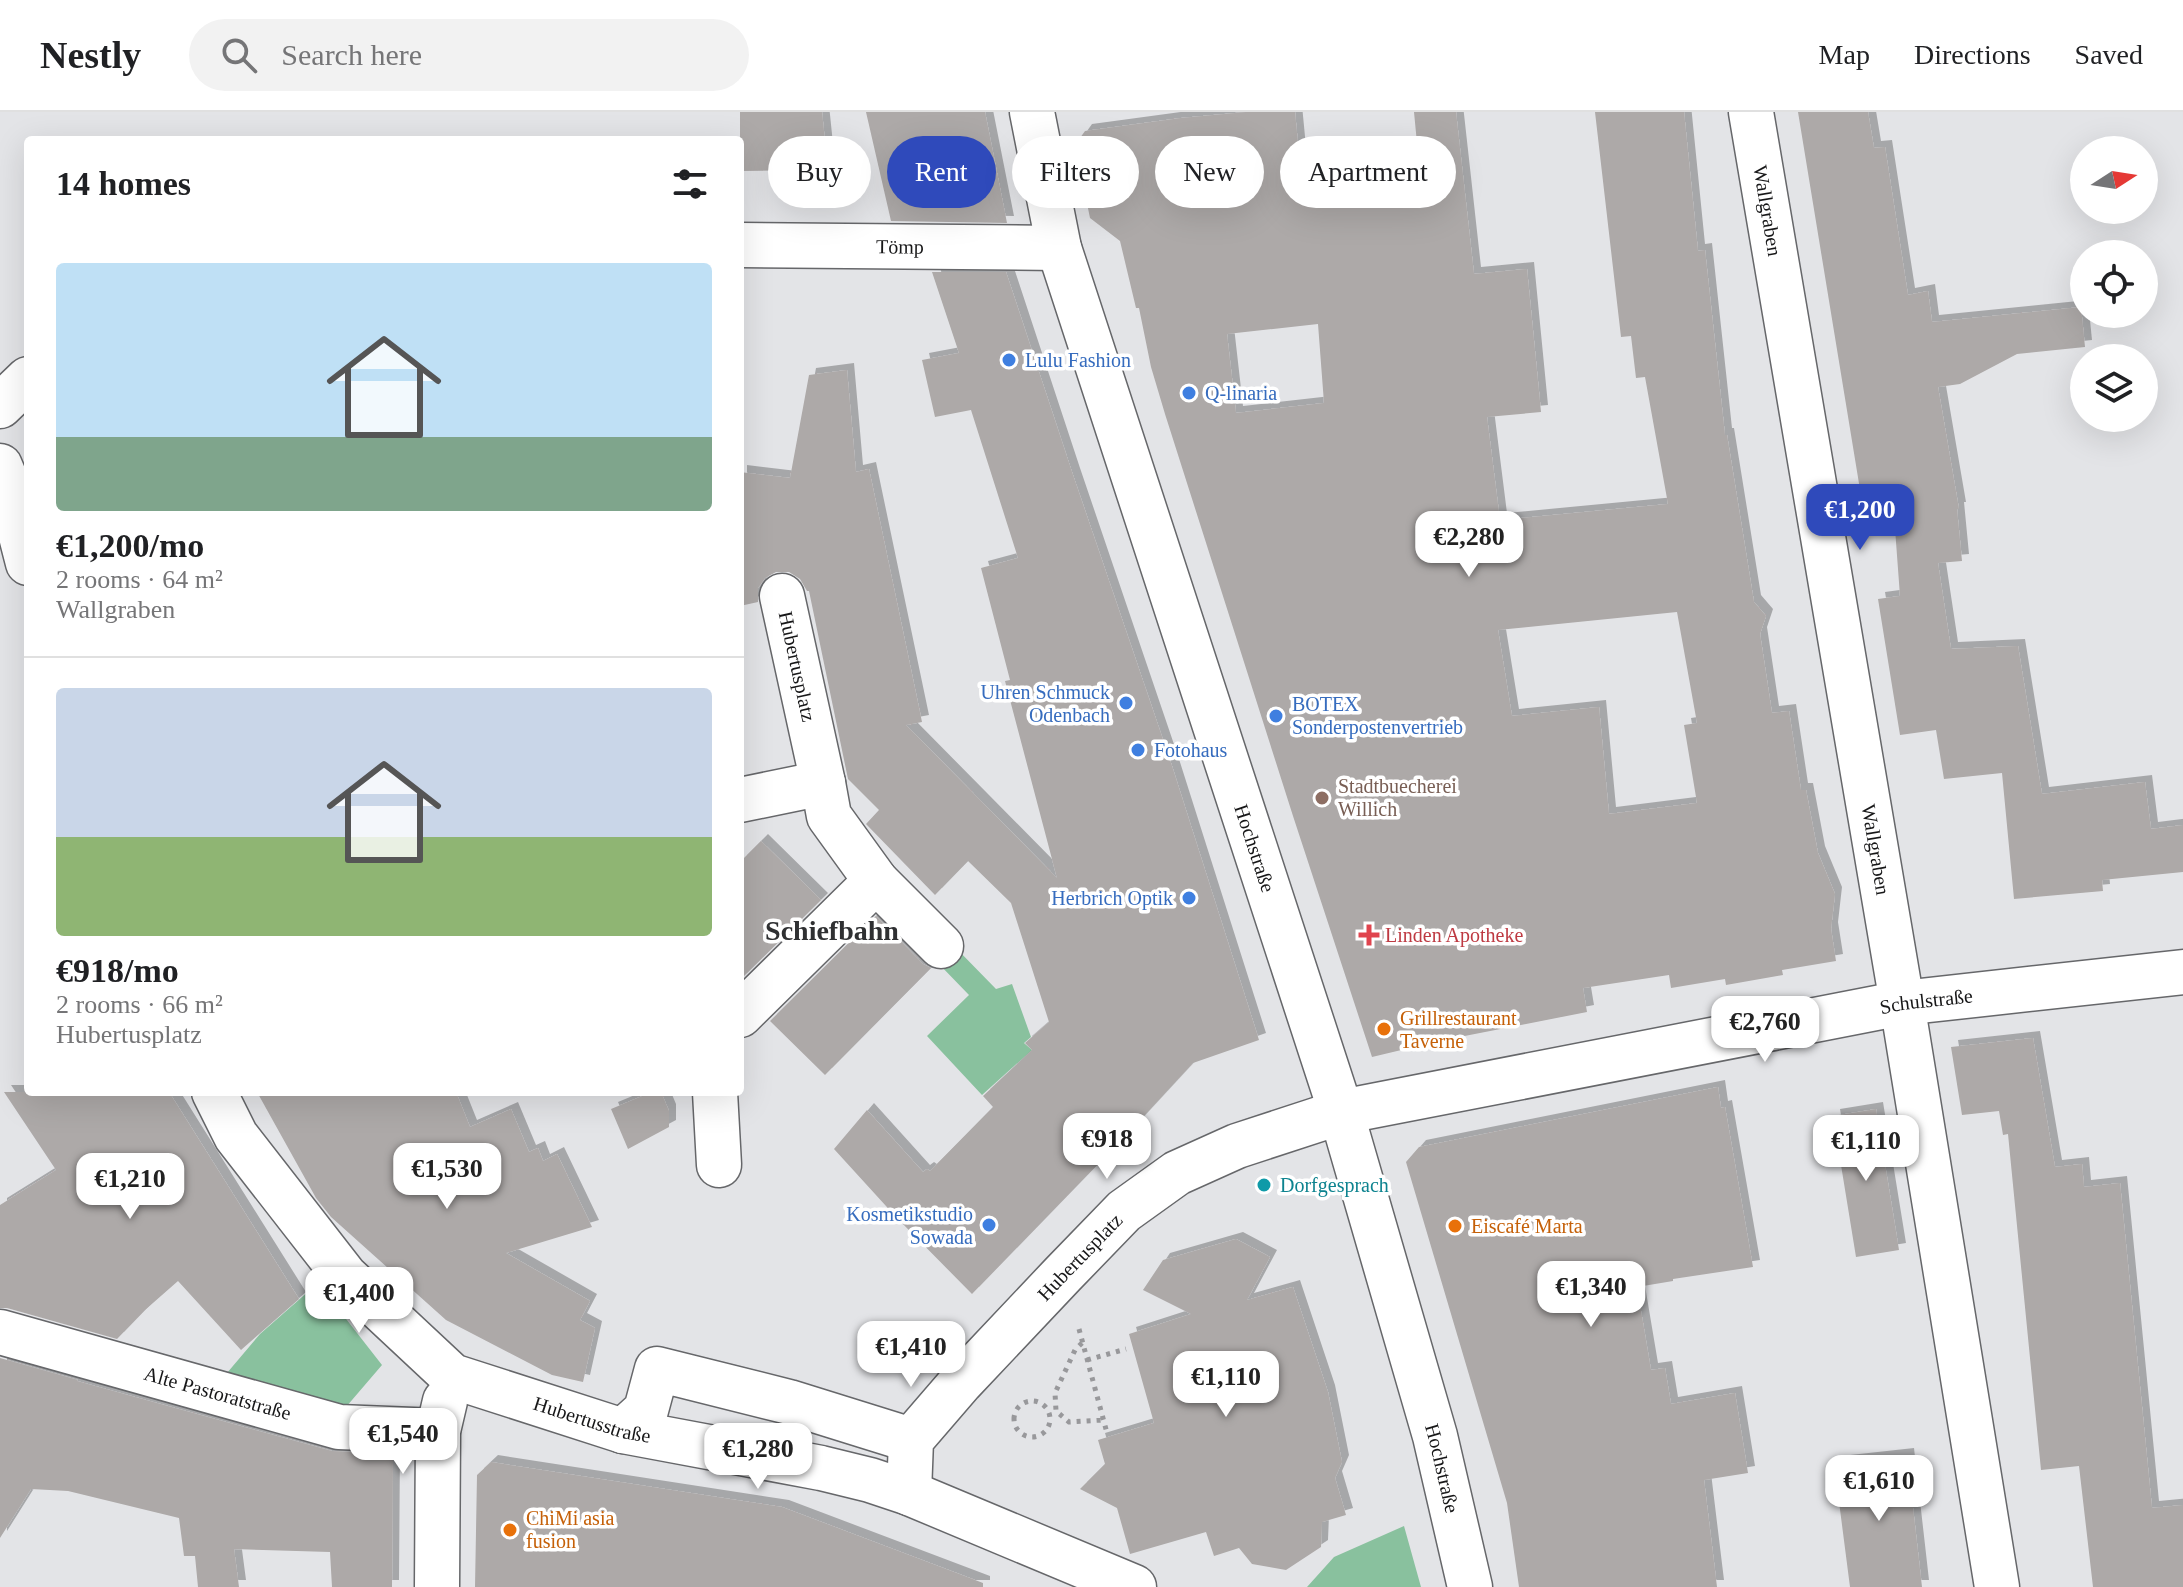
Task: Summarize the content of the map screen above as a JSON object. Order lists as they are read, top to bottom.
{
  "streets": {
    "street": [
      "Wallgraben",
      "Tömp",
      "Hubertusplatz",
      "Hochstraße",
      "Schulstraße",
      "Alte Pastoratstraße",
      "Hubertusstraße"
    ]
  },
  "crossings": [
    ["Wallgraben", "Schulstraße"],
    ["Tömp", "Hochstraße"],
    ["Hubertusplatz", "Hochstraße"],
    ["Hubertusplatz", "Schulstraße"],
    ["Hochstraße", "Schulstraße"]
  ],
  "districts": ["Schiefbahn"],
  "places": {
    "other": [
      "Lulu Fashion",
      "Q-linaria",
      "Uhren Schmuck Odenbach",
      "BOTEX Sonderpostenvertrieb",
      "Fotohaus",
      "Stadtbuecherei Willich",
      "Herbrich Optik",
      "Grillrestaurant Taverne",
      "Dorfgesprach",
      "Kosmetikstudio Sowada",
      "Eiscafé Marta",
      "ChiMi asia fusion"
    ],
    "health": ["Linden Apotheke"]
  },
  "north": "right",
  "page": {
    "header": "Nestly",
    "search": "Search here",
    "nav": ["Map", "Directions", "Saved"],
    "chip": [
      "Buy",
      "Rent",
      "Filters",
      "New",
      "Apartment"
    ],
    "heading": "14 homes",
    "list": [
      {
        "name": "€1,200/mo",
        "note": "2 rooms · 64 m² · Wallgraben"
      },
      {
        "name": "€918/mo",
        "note": "2 rooms · 66 m² · Hubertusplatz"
      }
    ],
    "price": [
      "€1,200",
      "€2,280",
      "€2,760",
      "€918",
      "€1,110",
      "€1,530",
      "€1,210",
      "€1,340",
      "€1,400",
      "€1,410",
      "€1,110",
      "€1,540",
      "€1,280",
      "€1,610"
    ]
  }
}
